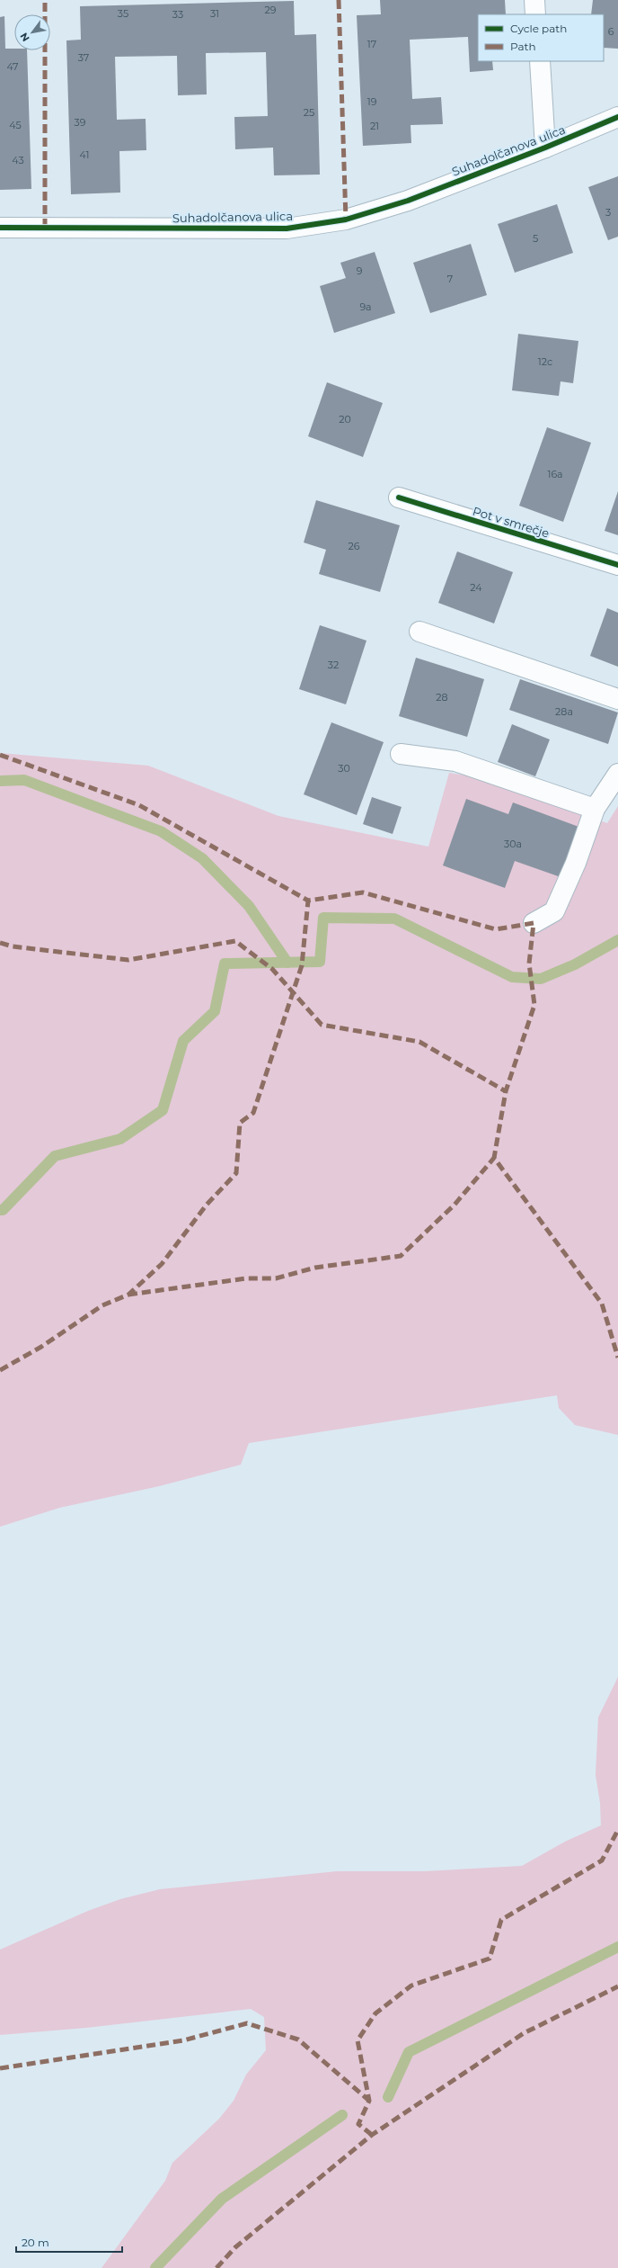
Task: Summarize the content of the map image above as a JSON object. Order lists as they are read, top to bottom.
{
  "streets": {
    "street": ["Suhadolčanova ulica", "Pot v smrečje"]
  },
  "house_numbers": [
    "29",
    "35",
    "31",
    "33",
    "6",
    "17",
    "37",
    "47",
    "19",
    "25",
    "39",
    "45",
    "21",
    "41",
    "43",
    "3",
    "5",
    "9",
    "7",
    "9a",
    "12c",
    "20",
    "16a",
    "26",
    "24",
    "32",
    "28",
    "28a",
    "30",
    "30a"
  ],
  "legend": ["Cycle path", "Path"],
  "scale_bar": "20 m",
  "north": "bottom left"
}
